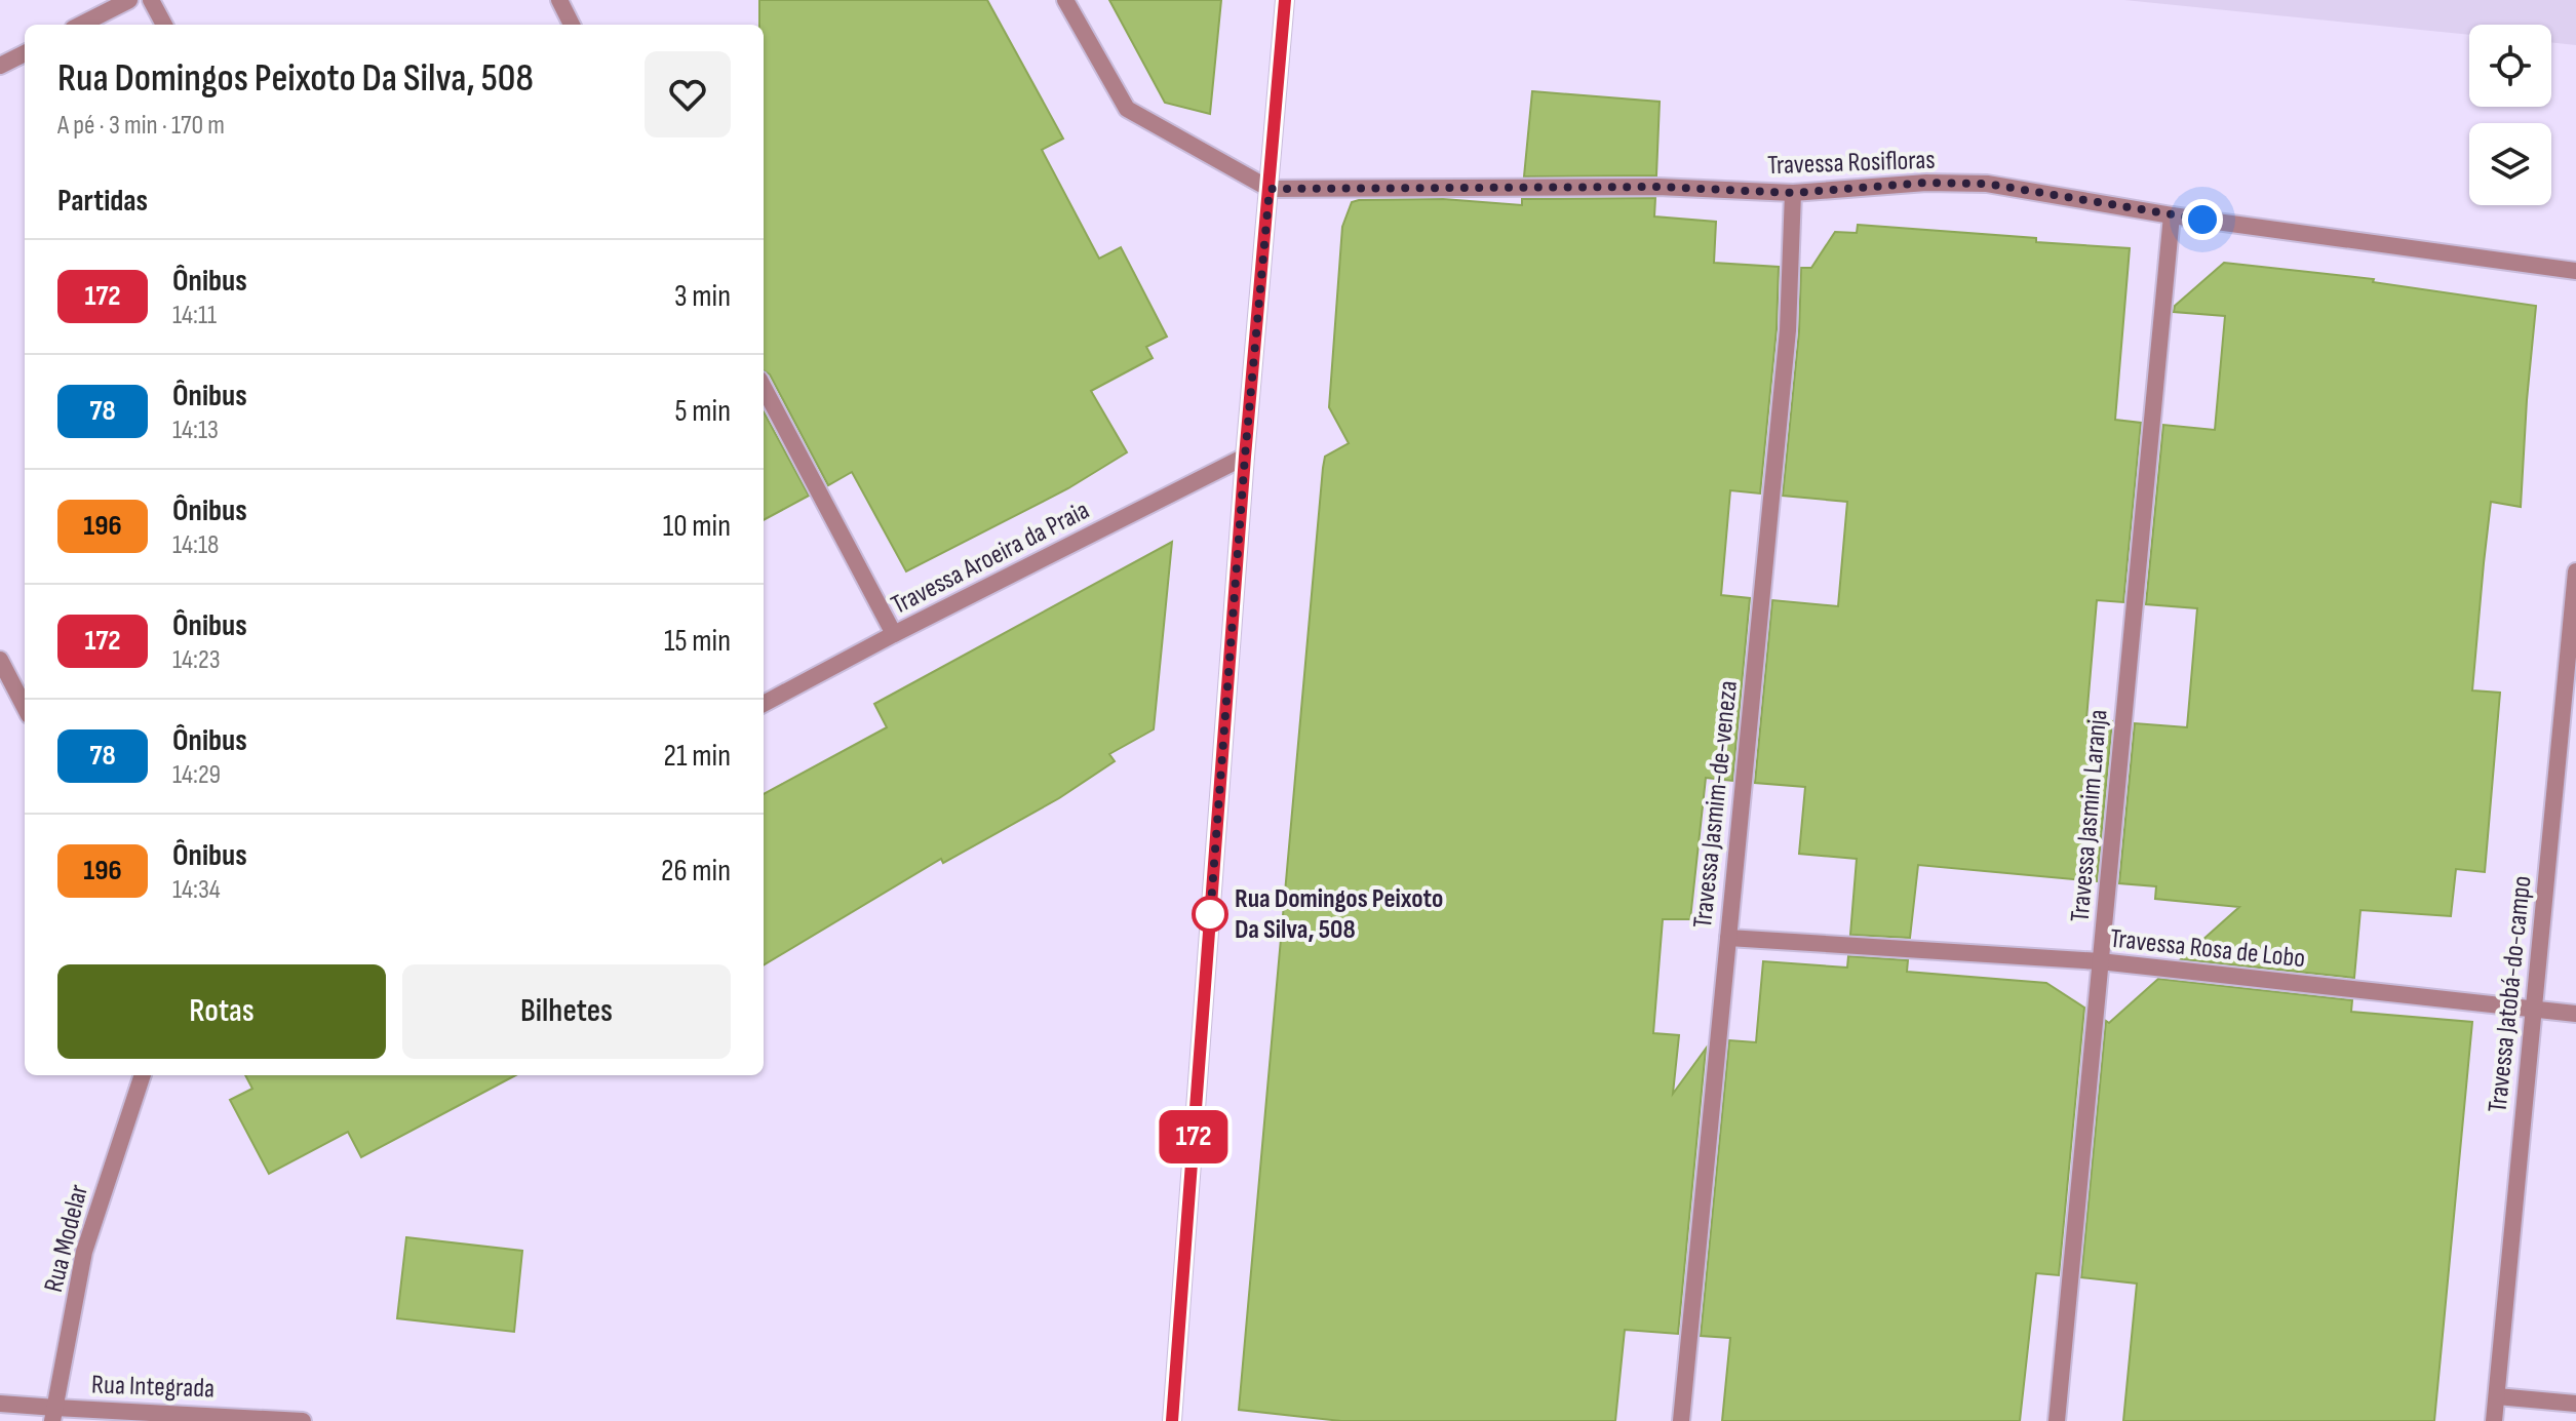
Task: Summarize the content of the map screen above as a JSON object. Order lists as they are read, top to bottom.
{
  "streets": {
    "street": [
      "Travessa Rosifloras",
      "Travessa Aroeira da Praia",
      "Travessa Jasmim-de-veneza",
      "Travessa Jasmim Laranja",
      "Travessa Rosa de Lobo",
      "Travessa Jatobá-do-campo",
      "Rua Modelar",
      "Rua Integrada"
    ]
  },
  "crossings": [
    ["Travessa Rosifloras", "Travessa Jasmim-de-veneza"],
    ["Travessa Rosifloras", "Travessa Jasmim Laranja"],
    ["Travessa Jasmim-de-veneza", "Travessa Rosa de Lobo"],
    ["Travessa Jasmim Laranja", "Travessa Rosa de Lobo"],
    ["Travessa Rosa de Lobo", "Travessa Jatobá-do-campo"],
    ["Rua Modelar", "Rua Integrada"]
  ],
  "places": ["Rua Domingos Peixoto Da Silva, 508"],
  "lines": ["bus line 172"],
  "page": {
    "on_map": "172",
    "heading": [
      ["Rua Domingos Peixoto Da Silva, 508", "A pé · 3 min · 170 m"],
      "Partidas"
    ],
    "list": [
      {
        "mark": "172",
        "name": "Ônibus",
        "note": "14:11",
        "value": "3 min"
      },
      {
        "mark": "78",
        "name": "Ônibus",
        "note": "14:13",
        "value": "5 min"
      },
      {
        "mark": "196",
        "name": "Ônibus",
        "note": "14:18",
        "value": "10 min"
      },
      {
        "mark": "172",
        "name": "Ônibus",
        "note": "14:23",
        "value": "15 min"
      },
      {
        "mark": "78",
        "name": "Ônibus",
        "note": "14:29",
        "value": "21 min"
      },
      {
        "mark": "196",
        "name": "Ônibus",
        "note": "14:34",
        "value": "26 min"
      }
    ],
    "buttons": ["Rotas", "Bilhetes"]
  }
}
